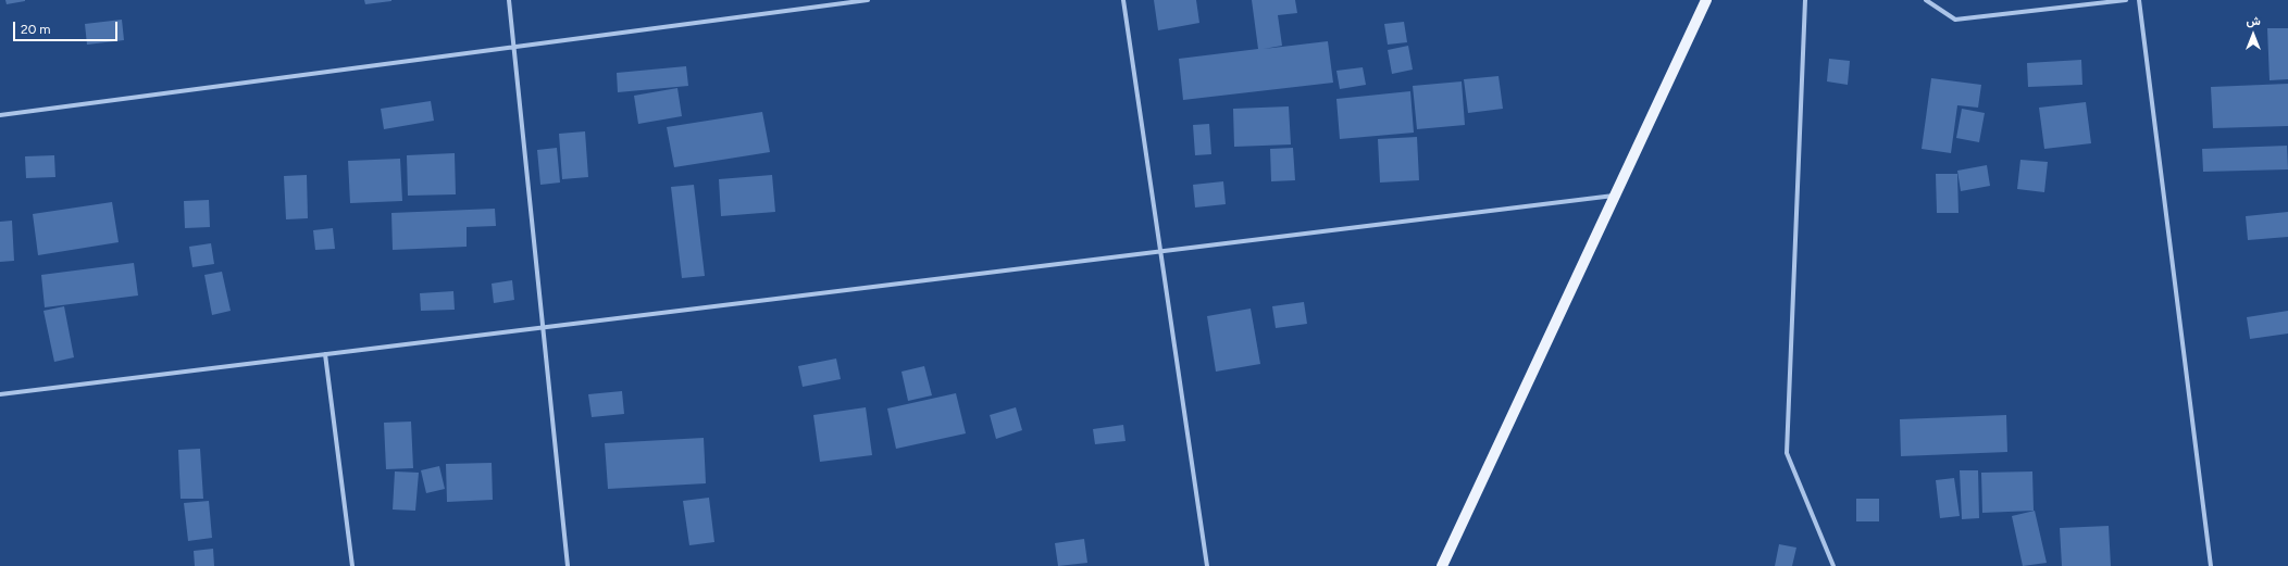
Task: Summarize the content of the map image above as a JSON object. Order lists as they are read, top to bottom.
{
  "scale_bar": "20 m",
  "north": "top"
}
